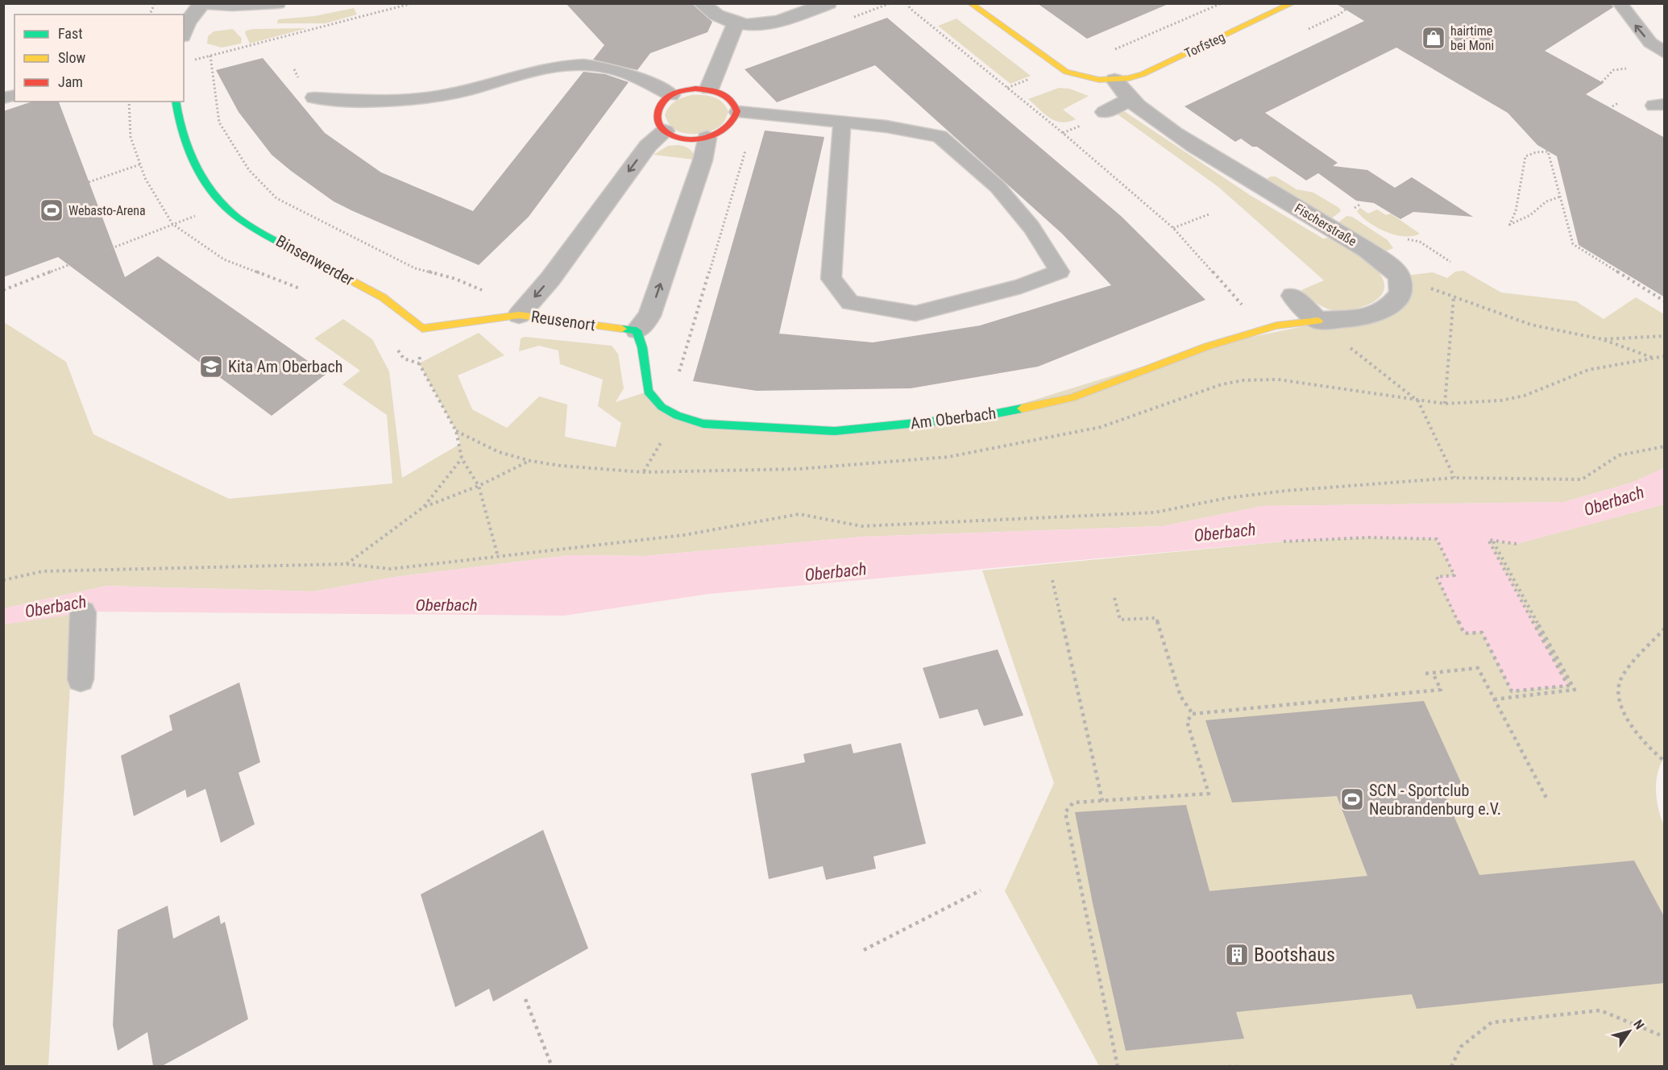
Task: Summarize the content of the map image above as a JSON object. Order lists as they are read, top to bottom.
{
  "streets": {
    "street": [
      "Torfsteg",
      "Fischerstraße",
      "Binsenwerder",
      "Reusenort",
      "Am Oberbach"
    ]
  },
  "crossings": [
    ["Torfsteg", "Fischerstraße"],
    ["Reusenort", "Am Oberbach"]
  ],
  "water": ["Oberbach"],
  "places": {
    "shop": ["hairtime bei Moni"],
    "sports": ["Webasto-Arena", "SCN - Sportclub Neubrandenburg e.V."],
    "school or university": ["Kita Am Oberbach"],
    "building": ["Bootshaus"]
  },
  "legend": ["Fast", "Slow", "Jam"],
  "north": "top right"
}
